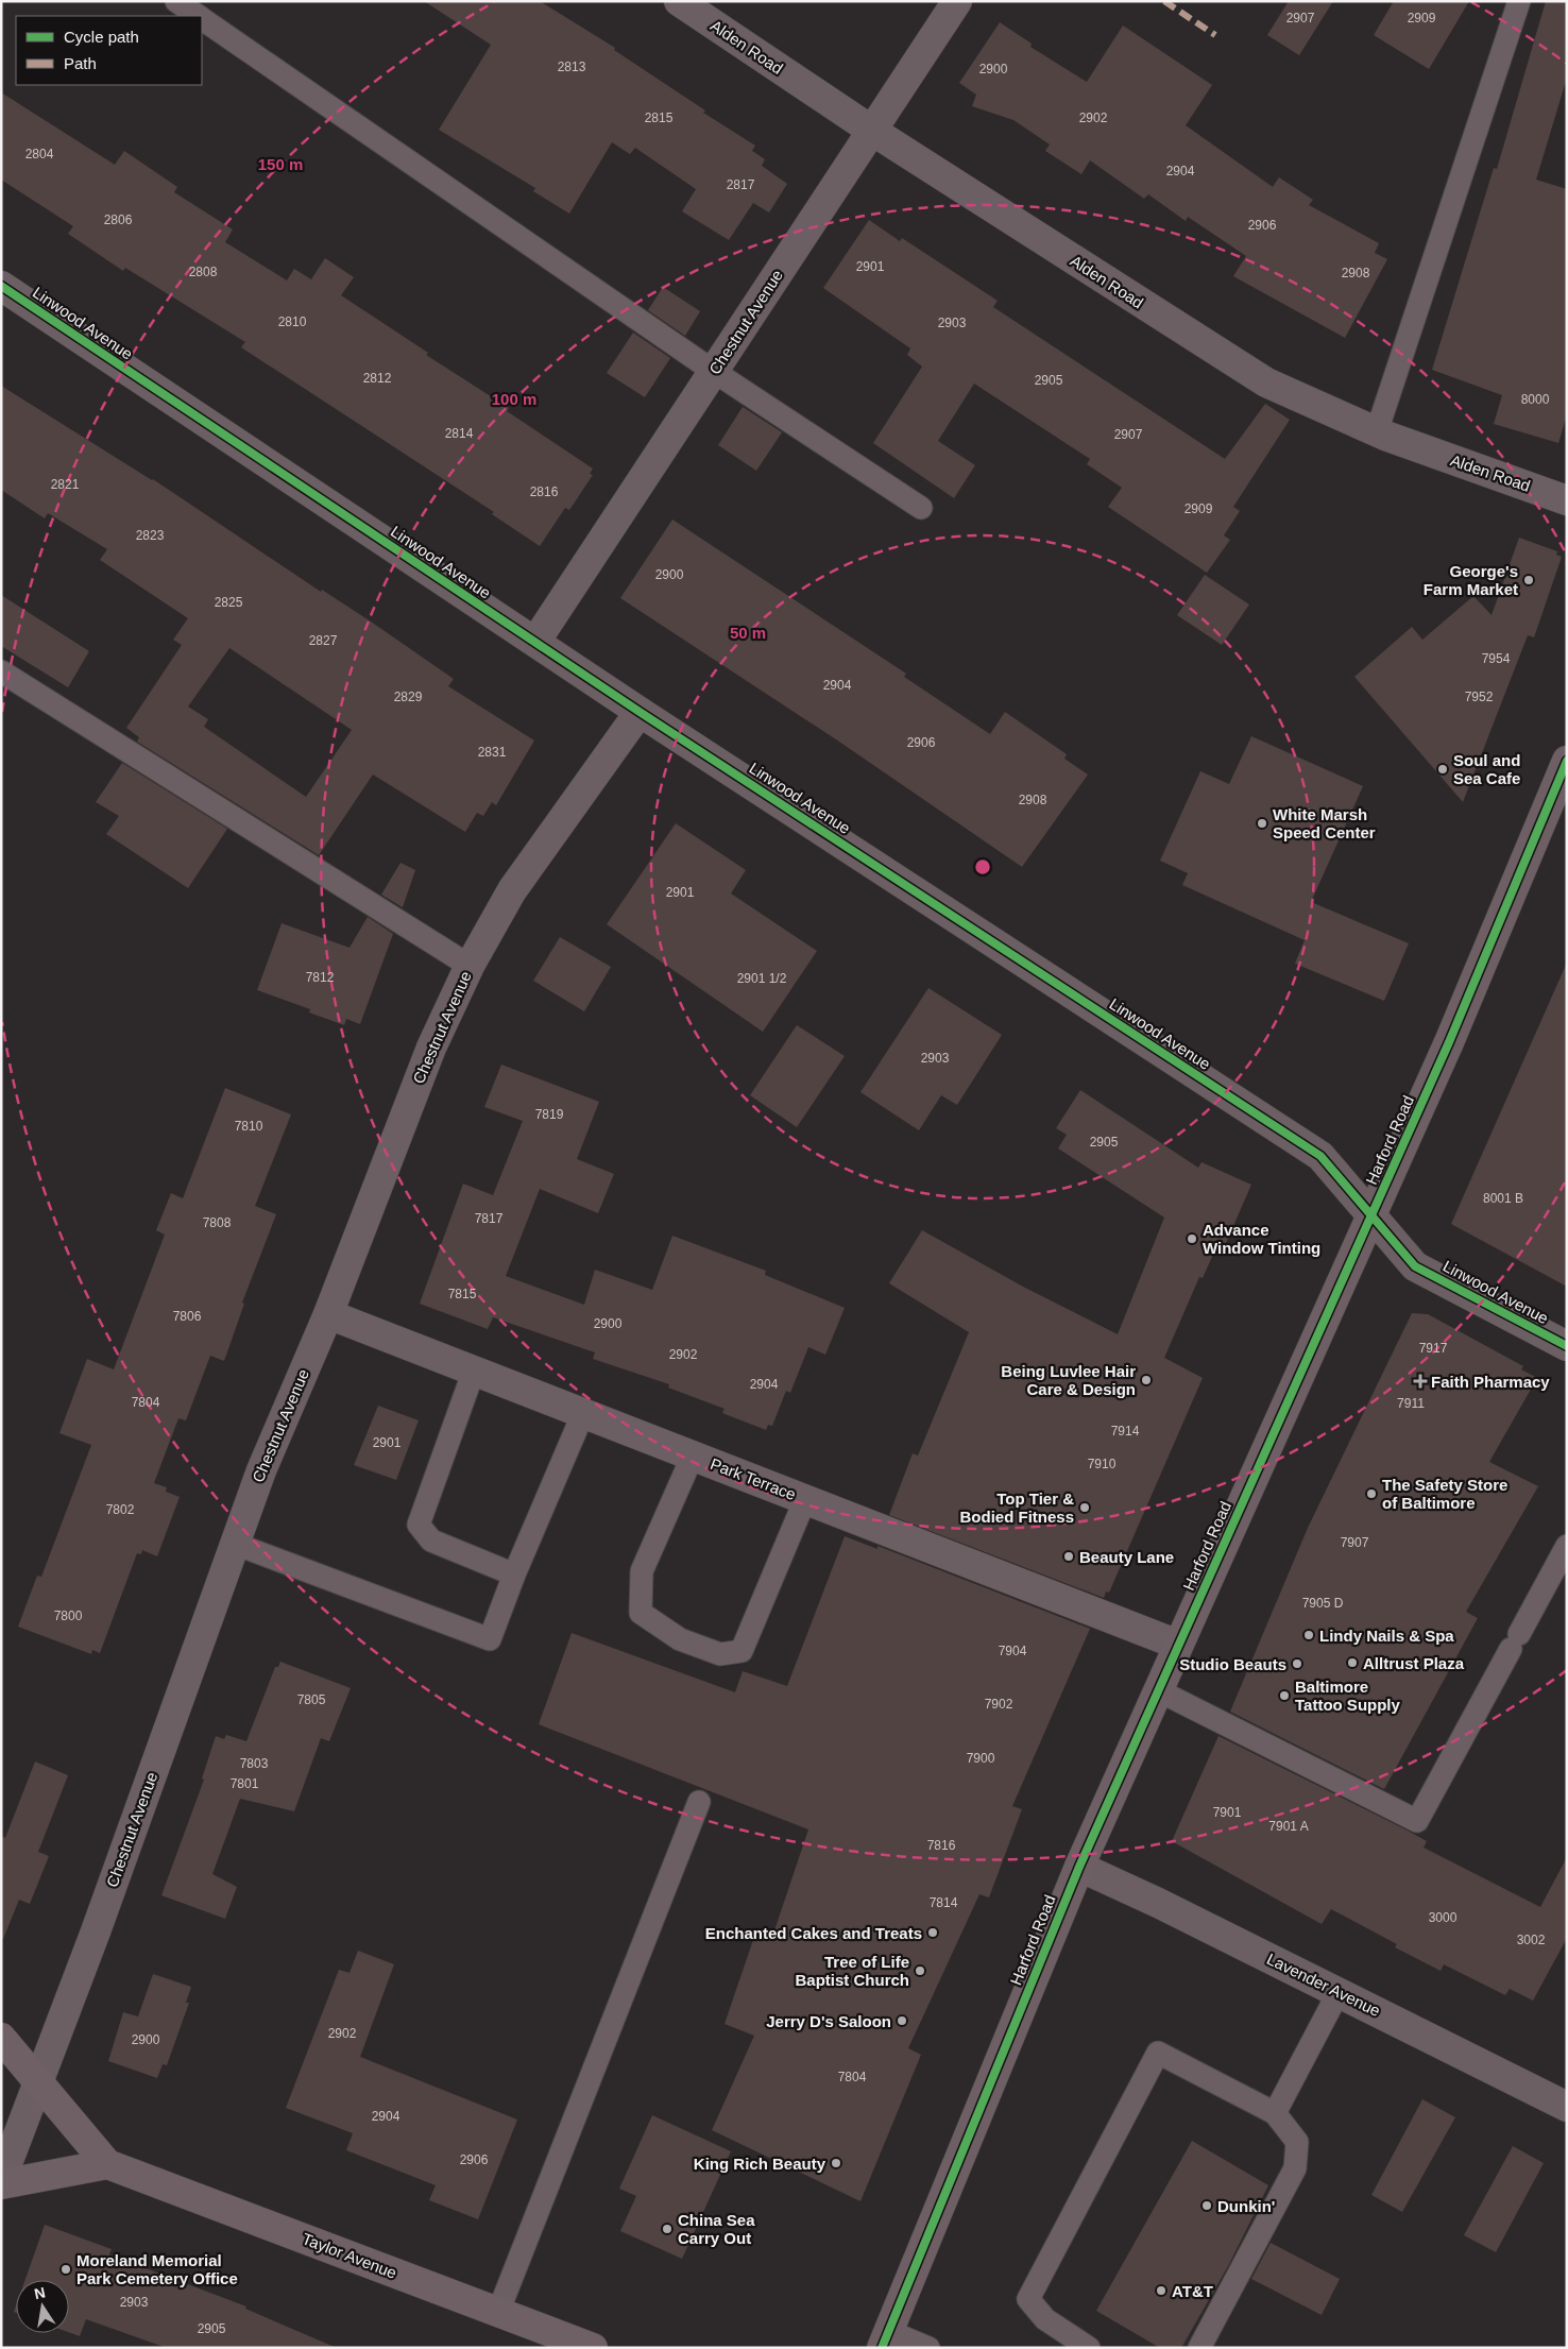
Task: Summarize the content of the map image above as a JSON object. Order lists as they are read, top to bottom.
{
  "streets": {
    "main road": ["Harford Road", "Taylor Avenue"],
    "street": [
      "Alden Road",
      "Chestnut Avenue",
      "Linwood Avenue",
      "Park Terrace",
      "Lavender Avenue"
    ]
  },
  "crossings": [
    ["Alden Road", "Chestnut Avenue"],
    ["Chestnut Avenue", "Linwood Avenue"],
    ["Chestnut Avenue", "Park Terrace"],
    ["Chestnut Avenue", "Taylor Avenue"],
    ["Linwood Avenue", "Harford Road"],
    ["Harford Road", "Park Terrace"],
    ["Harford Road", "Lavender Avenue"]
  ],
  "places": {
    "other": [
      "George's Farm Market",
      "Soul and Sea Cafe",
      "White Marsh Speed Center",
      "Advance Window Tinting",
      "Being Luvlee Hair Care & Design",
      "The Safety Store of Baltimore",
      "Top Tier & Bodied Fitness",
      "Beauty Lane",
      "Lindy Nails & Spa",
      "Alltrust Plaza",
      "Studio Beauts",
      "Baltimore Tattoo Supply",
      "Enchanted Cakes and Treats",
      "Tree of Life Baptist Church",
      "Jerry D's Saloon",
      "King Rich Beauty",
      "Dunkin'",
      "China Sea Carry Out",
      "Moreland Memorial Park Cemetery Office",
      "AT&T"
    ],
    "health": ["Faith Pharmacy"]
  },
  "house_numbers": [
    "2907",
    "2909",
    "2813",
    "2900",
    "2815",
    "2902",
    "2804",
    "2904",
    "2817",
    "2806",
    "2906",
    "2901",
    "2808",
    "2908",
    "2810",
    "2903",
    "2812",
    "2905",
    "8000",
    "2814",
    "2907",
    "2821",
    "2816",
    "2909",
    "2823",
    "2900",
    "2825",
    "2827",
    "7954",
    "2904",
    "2829",
    "7952",
    "2906",
    "2831",
    "2908",
    "2901",
    "7812",
    "2901 1/2",
    "2903",
    "7819",
    "7810",
    "2905",
    "8001 B",
    "7817",
    "7808",
    "7815",
    "7806",
    "2900",
    "7917",
    "2902",
    "2904",
    "7804",
    "7911",
    "7914",
    "2901",
    "7910",
    "7802",
    "7907",
    "7905 D",
    "7800",
    "7904",
    "7805",
    "7902",
    "7900",
    "7803",
    "7801",
    "7901",
    "7901 A",
    "7816",
    "7814",
    "3000",
    "3002",
    "2902",
    "2900",
    "7804",
    "2904",
    "2906",
    "2903",
    "2905"
  ],
  "legend": ["Cycle path", "Path"],
  "north": "top",
  "rings": ["150 m", "100 m", "50 m"]
}
